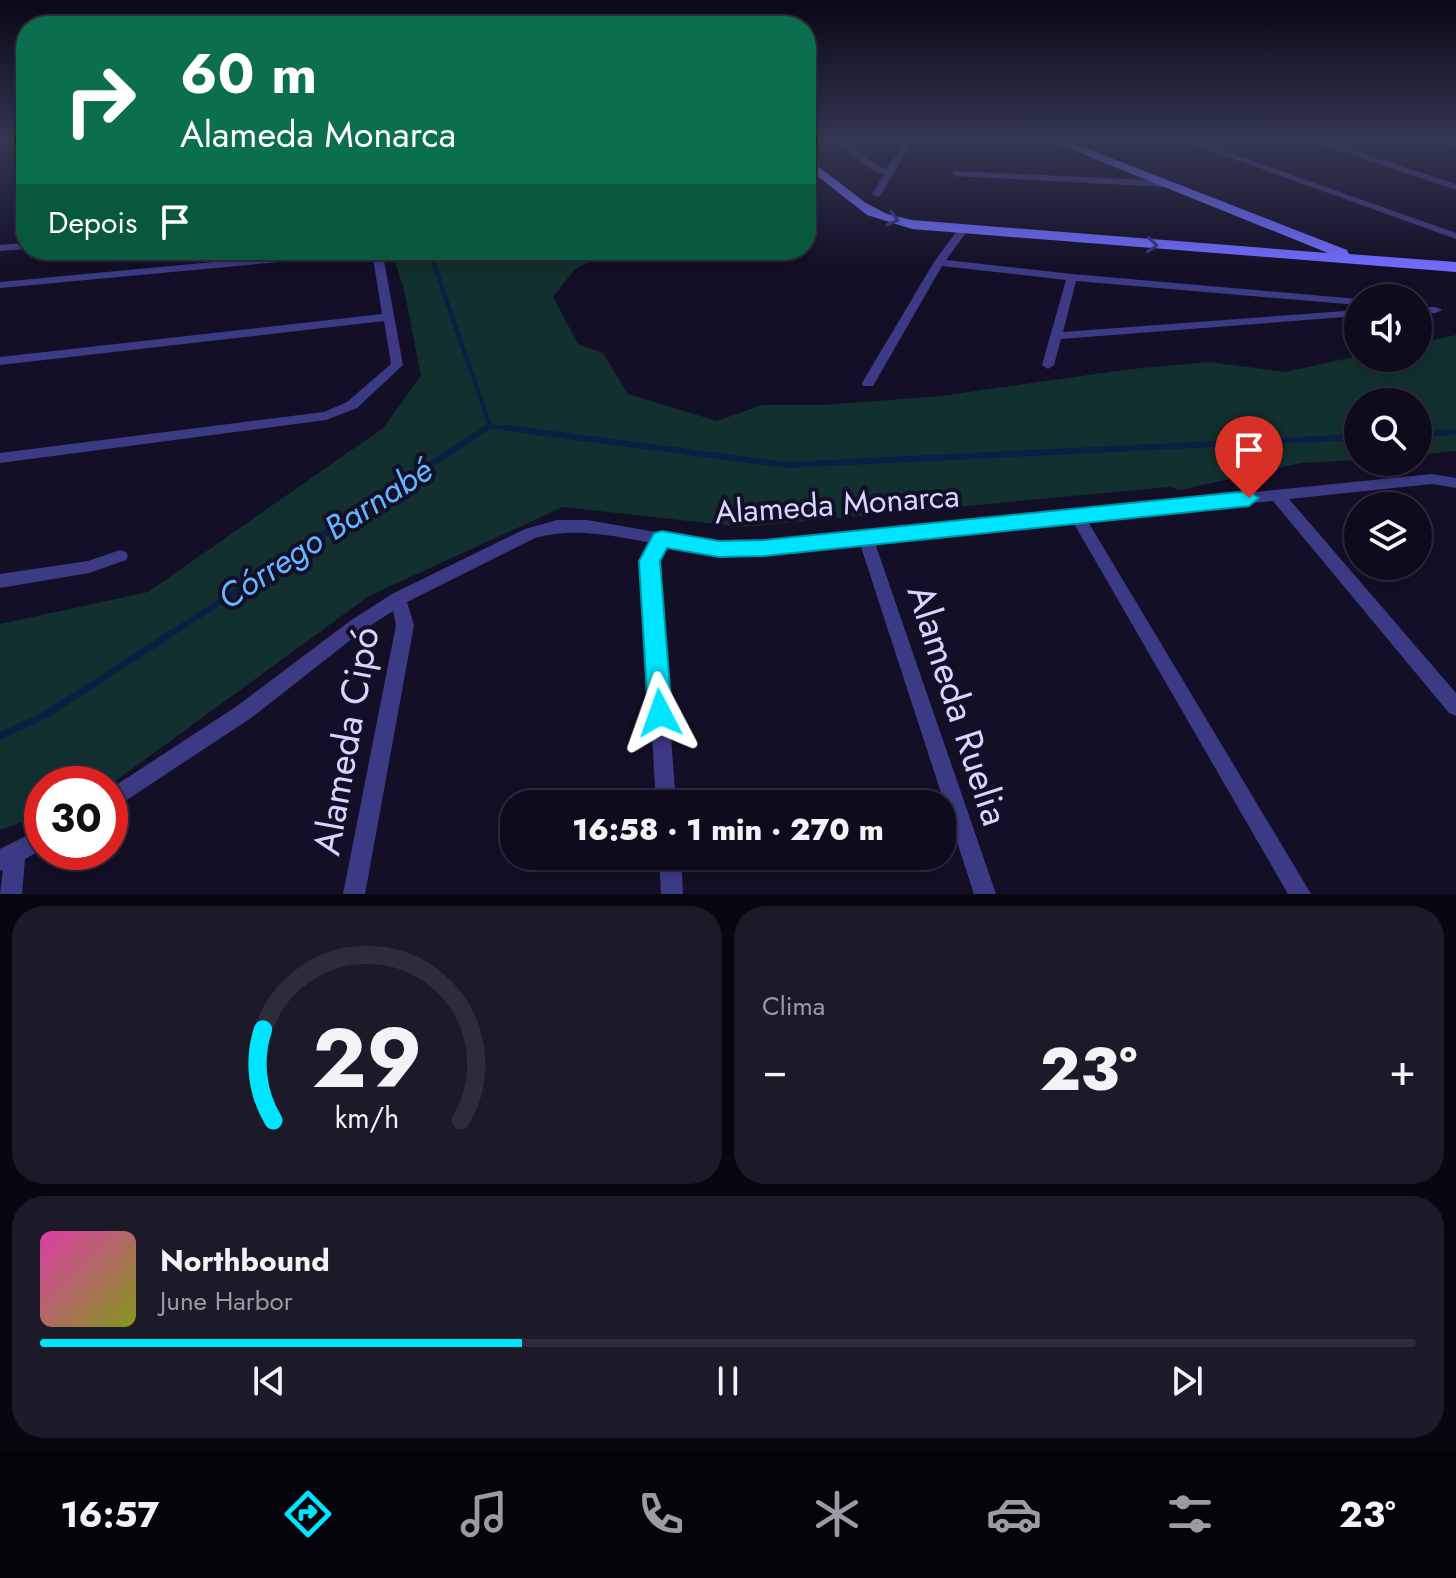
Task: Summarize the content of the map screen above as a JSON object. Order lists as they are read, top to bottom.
{
  "streets": {
    "street": ["Alameda Monarca", "Alameda Ruelia", "Alameda Cipó"]
  },
  "crossings": [
    ["Alameda Monarca", "Alameda Ruelia"],
    ["Alameda Monarca", "Alameda Cipó"]
  ],
  "water": ["Córrego Barnabé"],
  "page": {
    "turn": ["60 m", "Alameda Monarca"],
    "then": "Depois",
    "limit": "30",
    "trip": "16:58 · 1 min · 270 m",
    "tile": "Clima",
    "heat": ["−", "23°", "+"],
    "song": ["Northbound", "June Harbor"],
    "tabs": ["16:57", "23°"],
    "gauge": ["29", "km/h"]
  }
}
